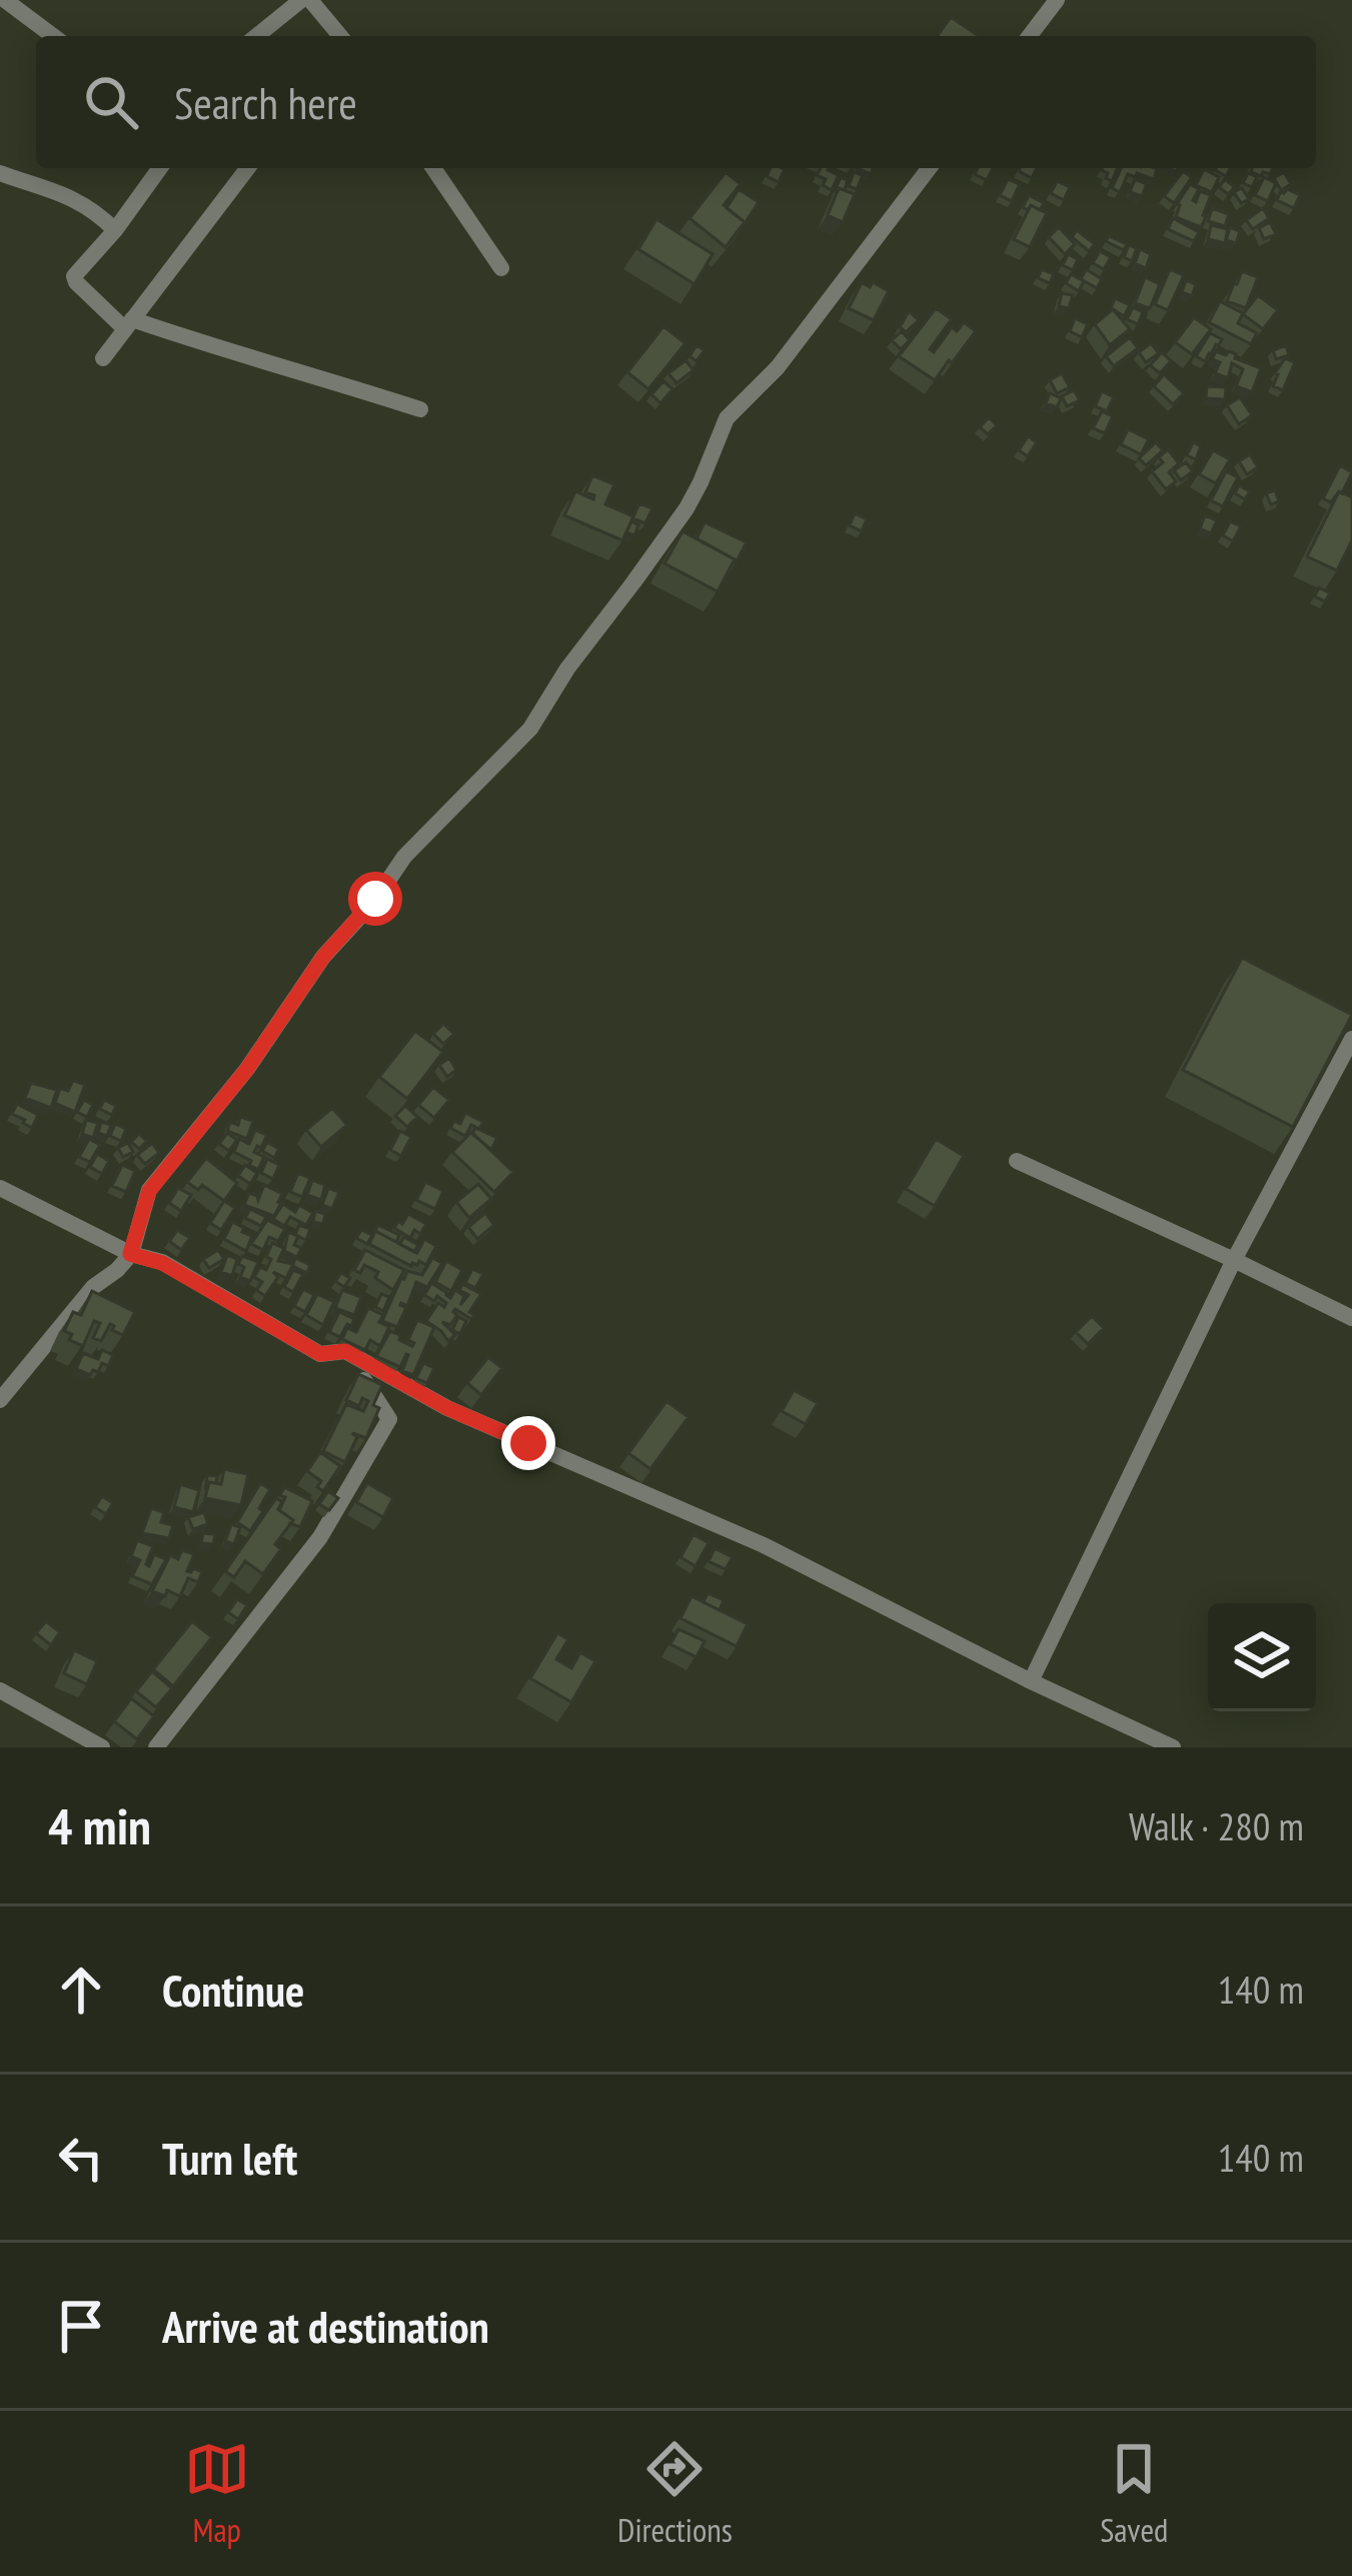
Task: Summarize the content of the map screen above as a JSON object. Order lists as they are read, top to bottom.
{
  "page": {
    "search": "Search here",
    "heading": ["4 min", "Walk · 280 m"],
    "list": [
      ["Continue", "140 m"],
      ["Turn left", "140 m"],
      "Arrive at destination"
    ],
    "nav": ["Map", "Directions", "Saved"]
  }
}
